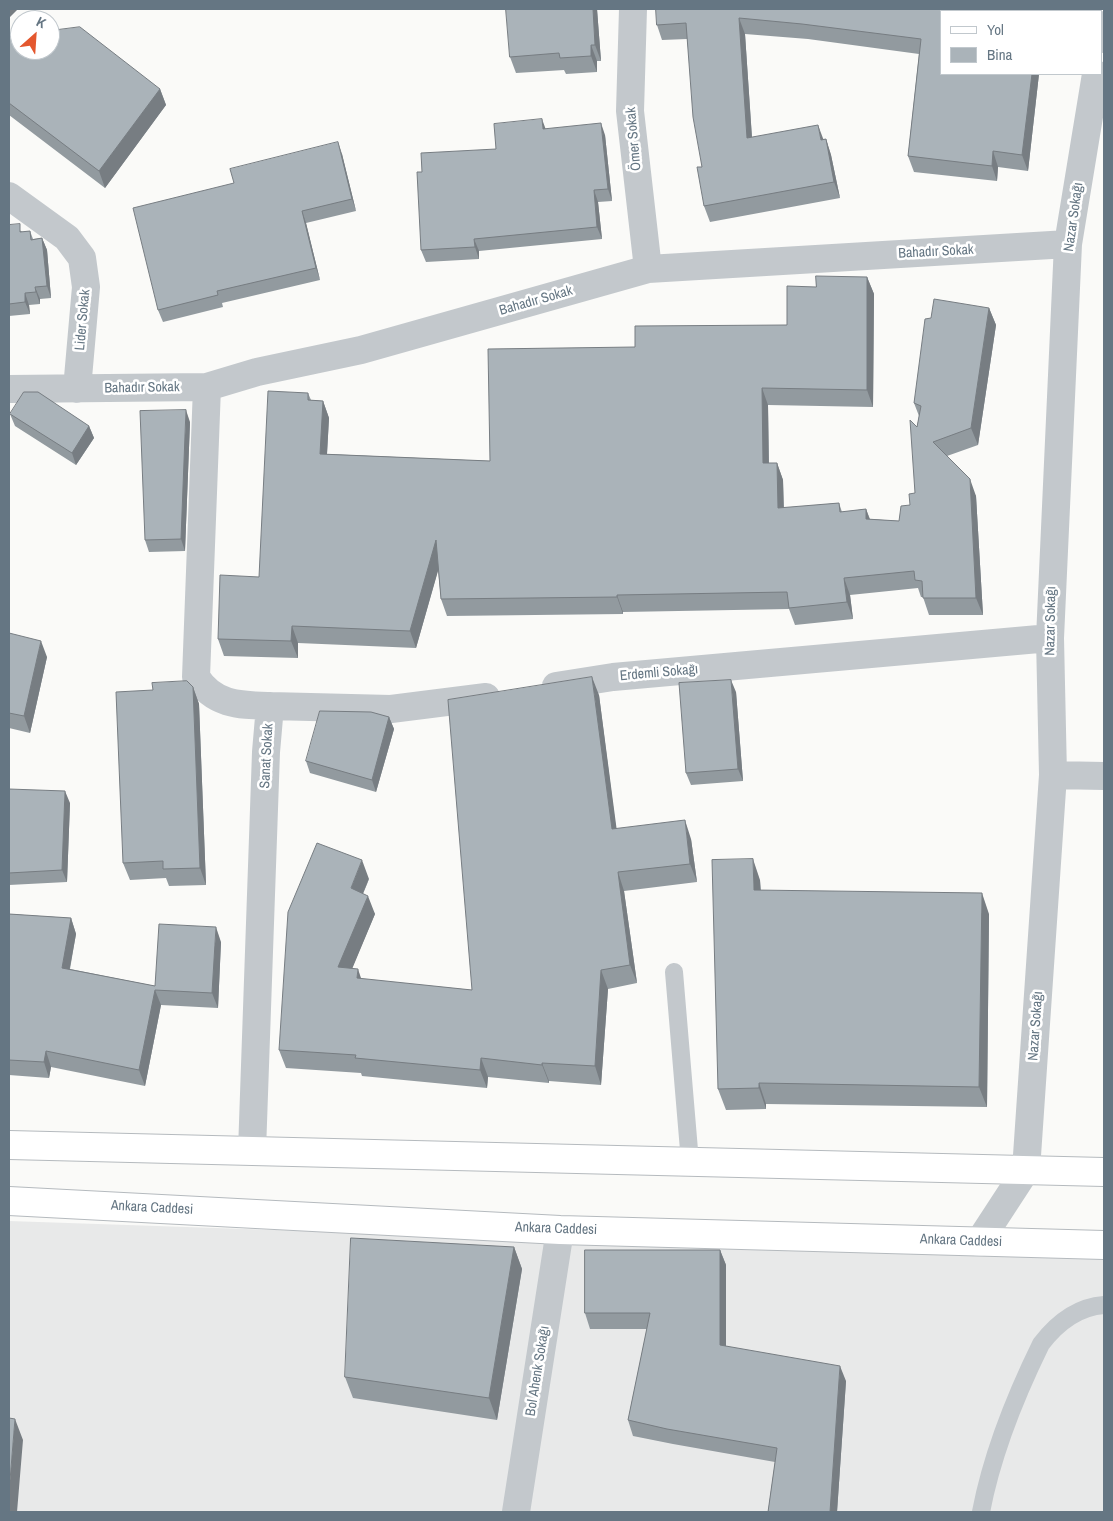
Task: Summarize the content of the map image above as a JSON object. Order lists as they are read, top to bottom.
{
  "streets": {
    "main road": ["Ankara Caddesi"],
    "street": [
      "Ömer Sokak",
      "Nazar Sokağı",
      "Bahadır Sokak",
      "Lider Sokak",
      "Erdemli Sokağı",
      "Sanat Sokak",
      "Bol Ahenk Sokağı"
    ]
  },
  "crossings": [
    ["Ömer Sokak", "Bahadır Sokak"],
    ["Nazar Sokağı", "Bahadır Sokak"],
    ["Nazar Sokağı", "Erdemli Sokağı"],
    ["Bahadır Sokak", "Lider Sokak"],
    ["Bahadır Sokak", "Sanat Sokak"],
    ["Ankara Caddesi", "Bol Ahenk Sokağı"]
  ],
  "legend": ["Yol", "Bina"],
  "north": "top right"
}
